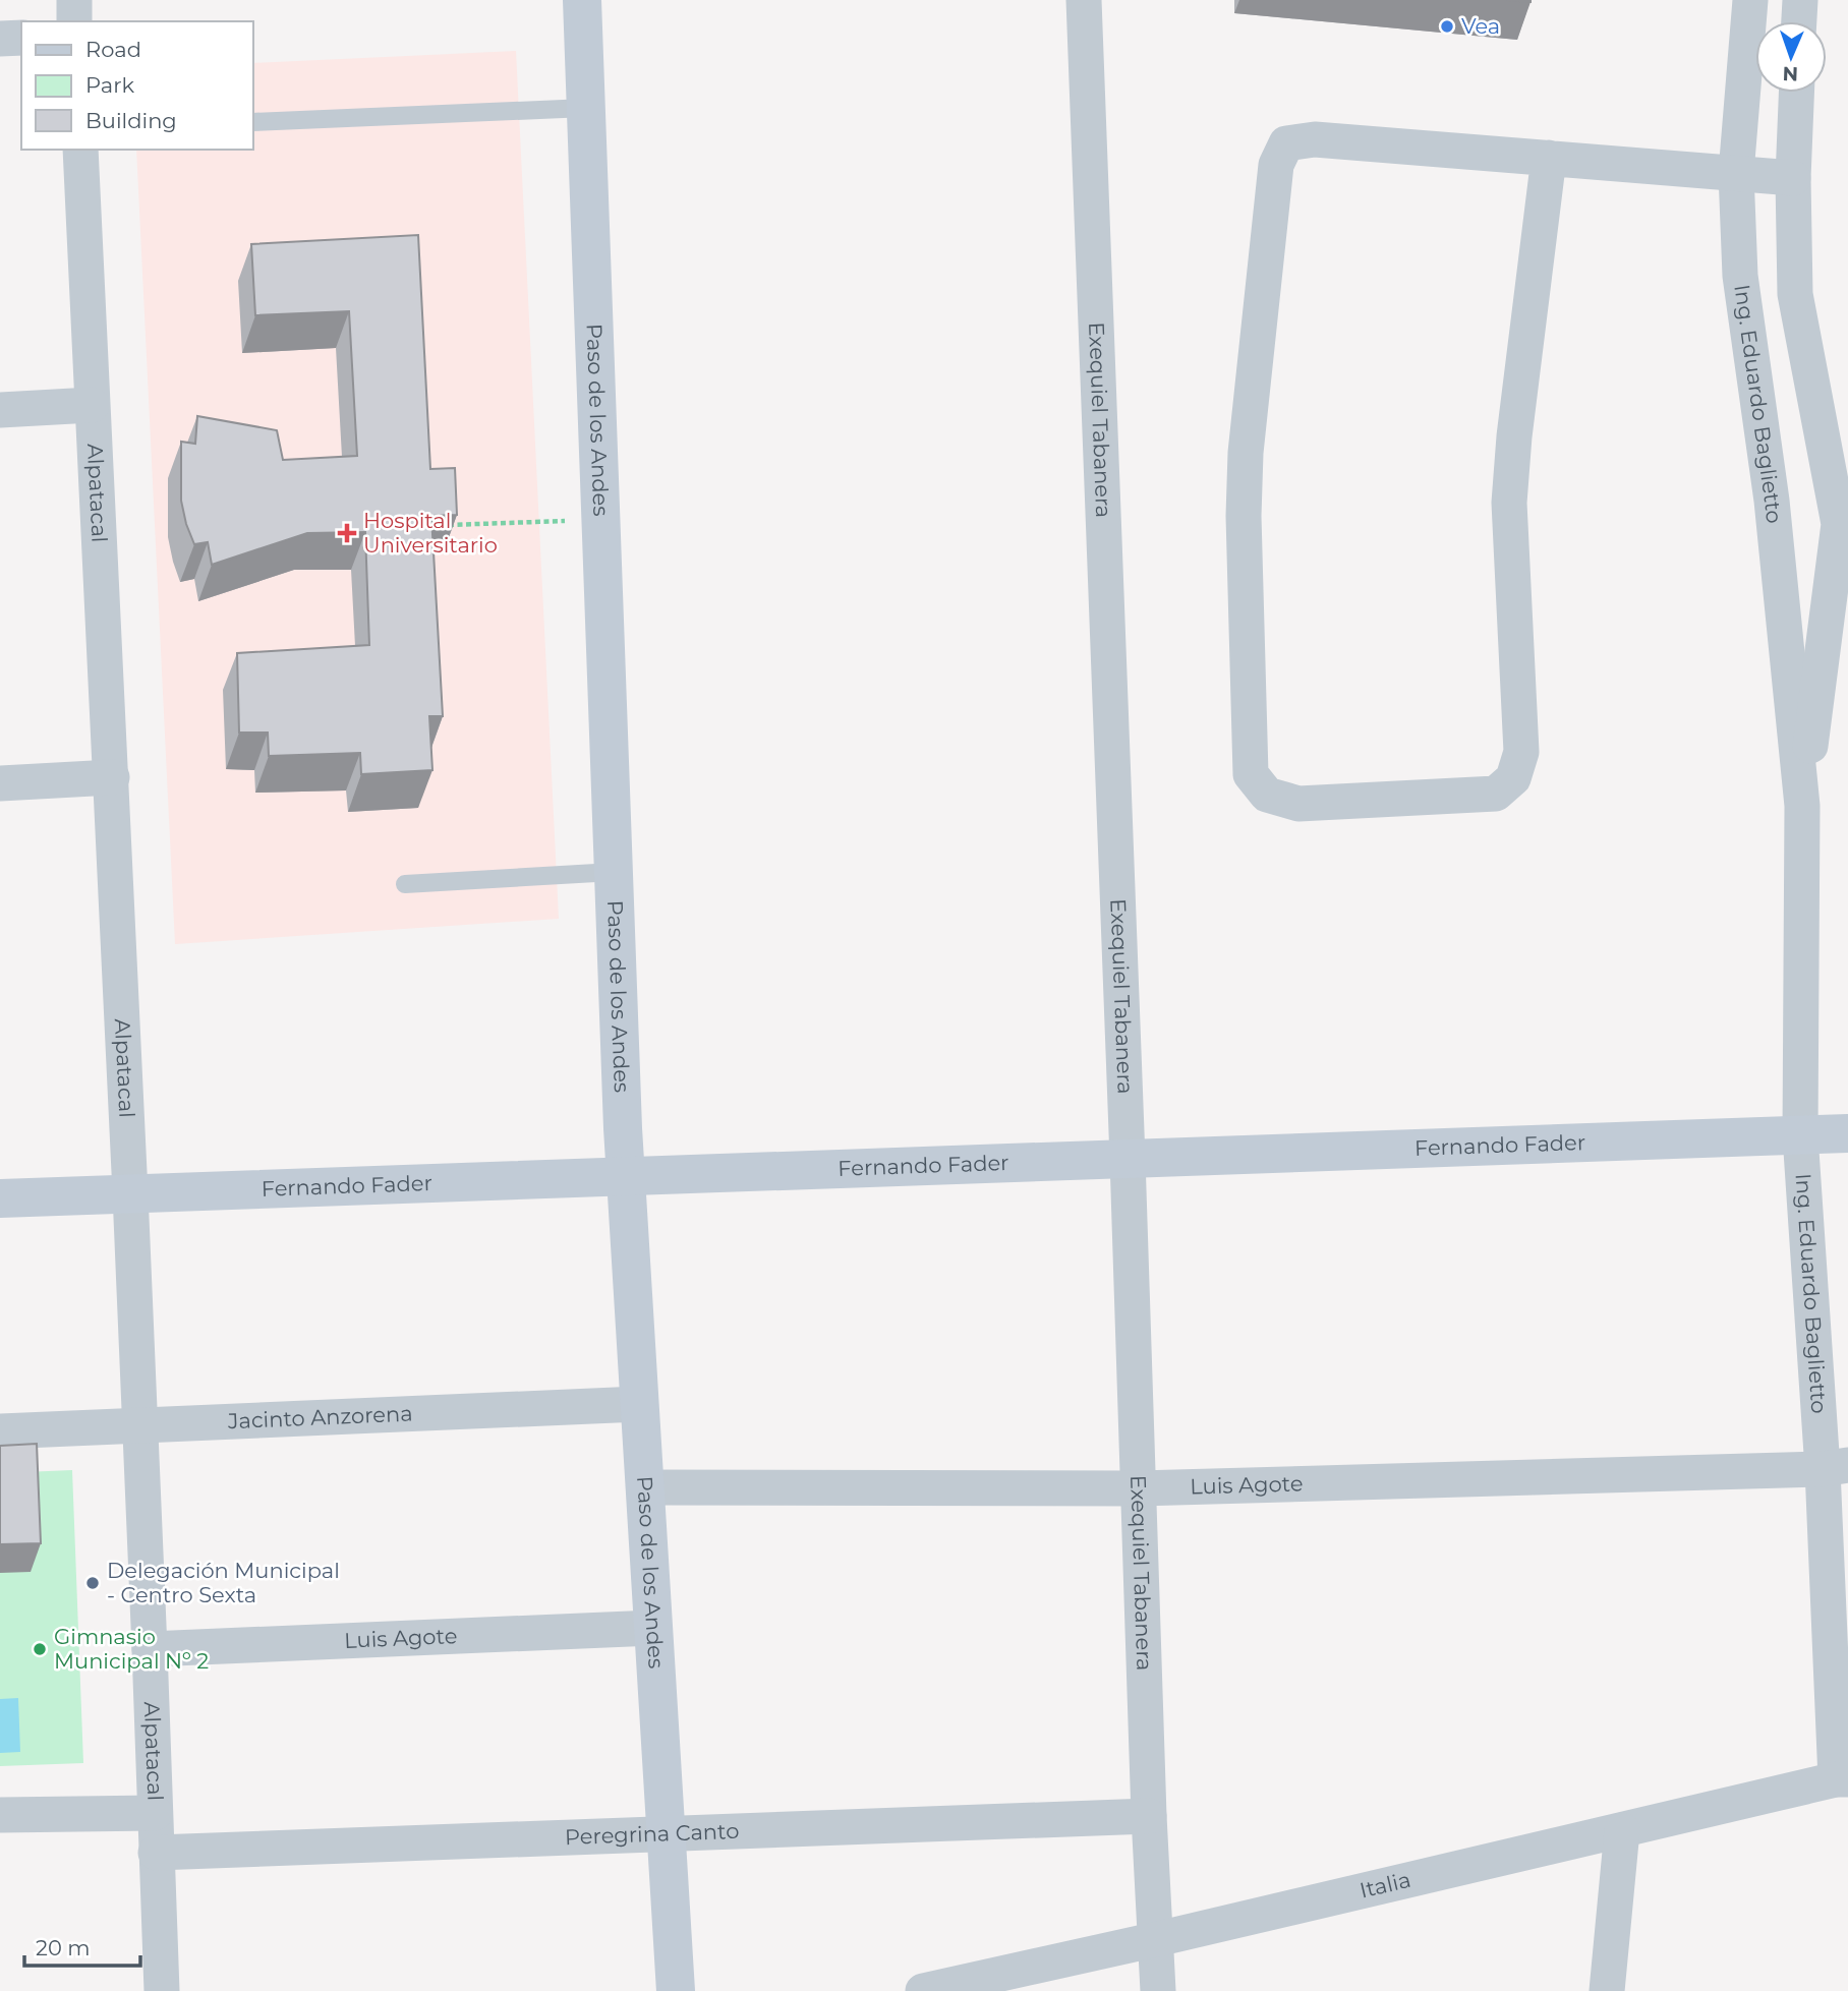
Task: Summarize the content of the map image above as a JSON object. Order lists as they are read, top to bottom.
{
  "streets": {
    "street": [
      "Ing. Eduardo Baglietto",
      "Paso de los Andes",
      "Exequiel Tabanera",
      "Alpatacal",
      "Fernando Fader",
      "Jacinto Anzorena",
      "Luis Agote",
      "Peregrina Canto",
      "Italia"
    ]
  },
  "crossings": [
    ["Ing. Eduardo Baglietto", "Fernando Fader"],
    ["Ing. Eduardo Baglietto", "Luis Agote"],
    ["Ing. Eduardo Baglietto", "Italia"],
    ["Paso de los Andes", "Fernando Fader"],
    ["Paso de los Andes", "Jacinto Anzorena"],
    ["Paso de los Andes", "Luis Agote"],
    ["Paso de los Andes", "Peregrina Canto"],
    ["Exequiel Tabanera", "Fernando Fader"],
    ["Exequiel Tabanera", "Luis Agote"],
    ["Exequiel Tabanera", "Peregrina Canto"],
    ["Exequiel Tabanera", "Italia"],
    ["Alpatacal", "Fernando Fader"],
    ["Alpatacal", "Jacinto Anzorena"],
    ["Alpatacal", "Luis Agote"],
    ["Alpatacal", "Peregrina Canto"]
  ],
  "places": {
    "other": ["Vea", "Delegación Municipal - Centro Sexta", "Gimnasio Municipal Nº 2"],
    "health": ["Hospital Universitario"]
  },
  "legend": ["Road", "Park", "Building"],
  "scale_bar": "20 m",
  "north": "bottom"
}
